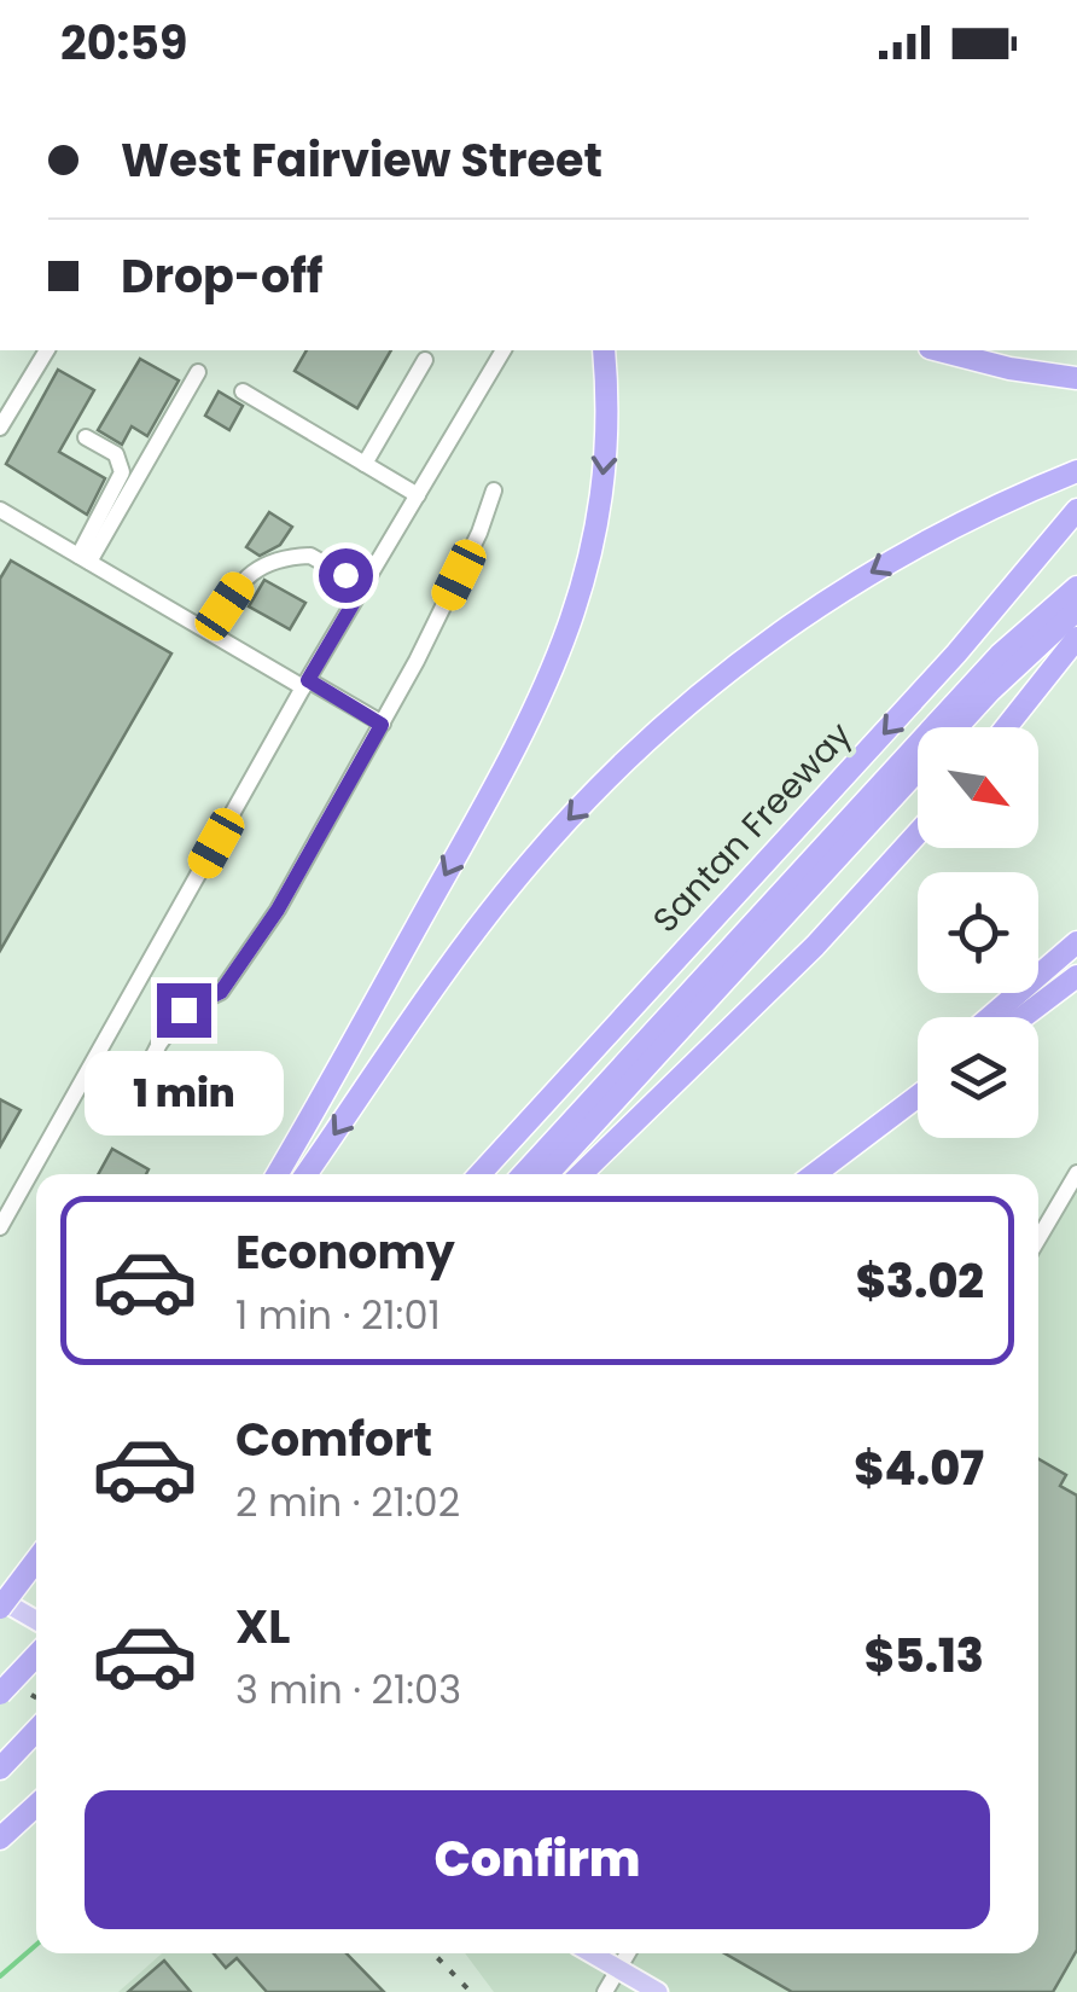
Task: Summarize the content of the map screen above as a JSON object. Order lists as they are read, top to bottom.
{
  "streets": {
    "highway": ["Santan Freeway"]
  },
  "north": "bottom right",
  "page": {
    "status": "20:59",
    "banner": ["West Fairview Street", "Drop-off"],
    "bubble": "1 min",
    "list": [
      {
        "name": "Economy",
        "note": "1 min · 21:01",
        "value": "$3.02"
      },
      {
        "name": "Comfort",
        "note": "2 min · 21:02",
        "value": "$4.07"
      },
      {
        "name": "XL",
        "note": "3 min · 21:03",
        "value": "$5.13"
      }
    ],
    "buttons": "Confirm"
  }
}
